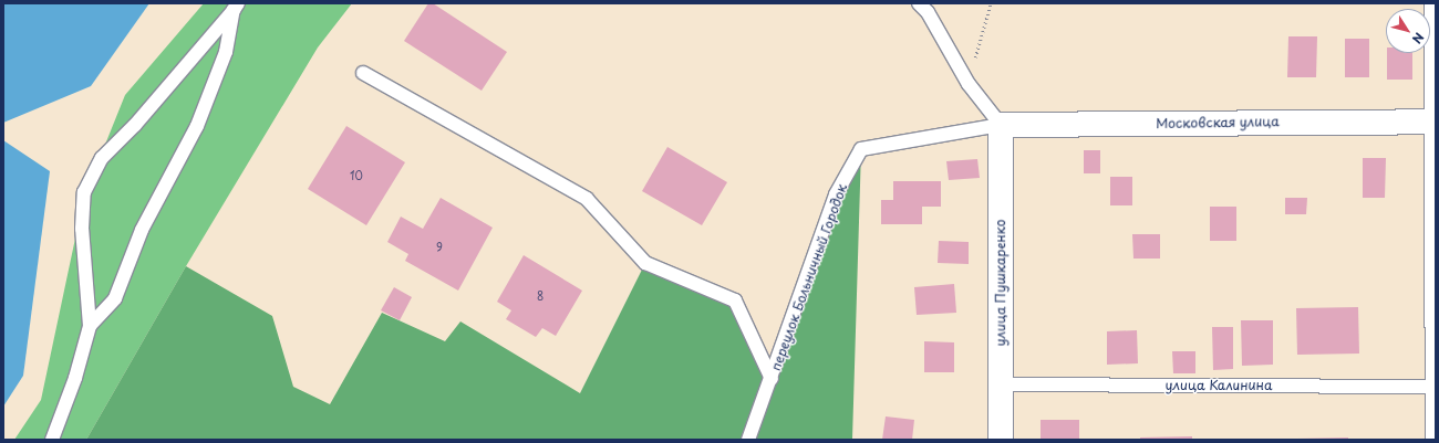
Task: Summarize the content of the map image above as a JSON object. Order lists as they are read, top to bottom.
{
  "streets": {
    "main road": ["Московская улица", "улица Пушкаренко"],
    "lane": ["переулок Больничный Городок", "улица Калинина"]
  },
  "crossings": [
    ["Московская улица", "переулок Больничный Городок"],
    ["Московская улица", "улица Пушкаренко"],
    ["переулок Больничный Городок", "улица Пушкаренко"],
    ["улица Пушкаренко", "улица Калинина"]
  ],
  "house_numbers": ["10", "9", "8"],
  "north": "bottom right"
}
